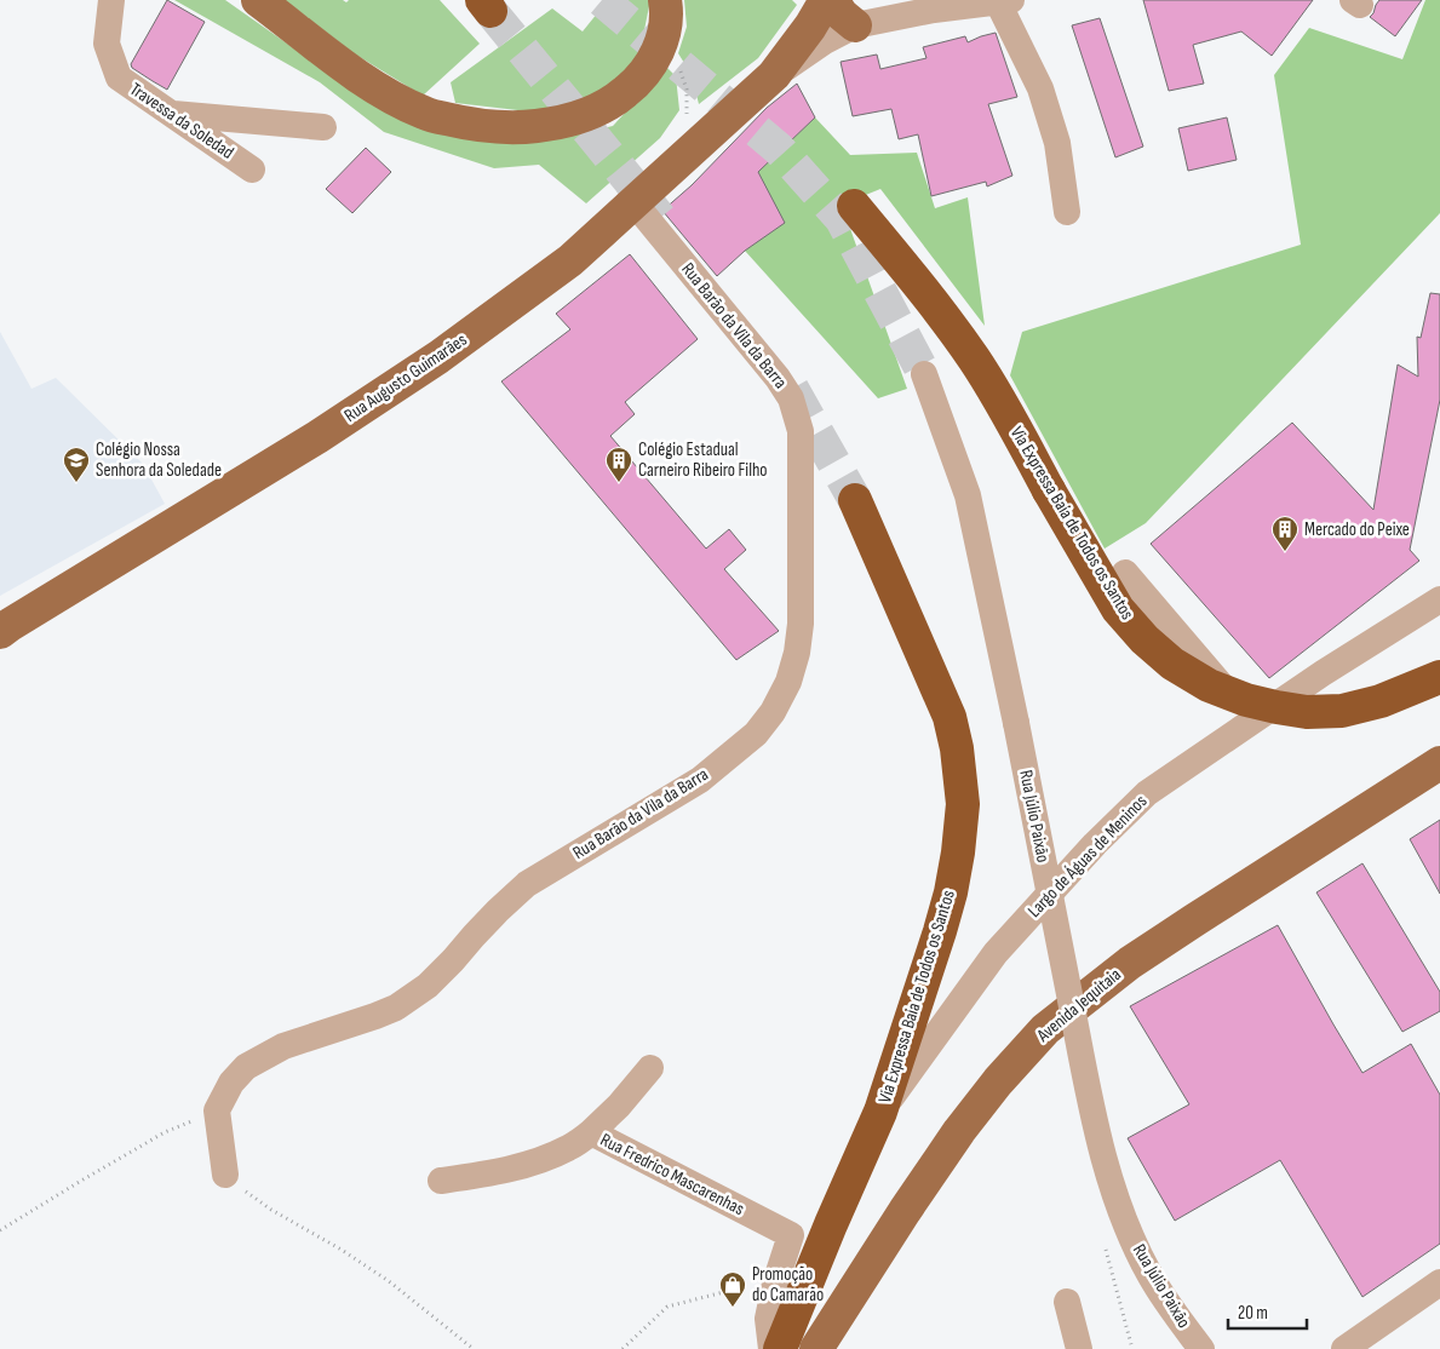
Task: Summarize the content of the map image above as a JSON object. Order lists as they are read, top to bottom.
{
  "streets": {
    "highway": ["Via Expressa Baía de Todos os Santos"],
    "main road": ["Rua Augusto Guimarães", "Avenida Jequitaia"],
    "street": [
      "Travessa da Soledad",
      "Rua Barão da Vila da Barra",
      "Rua Júlio Paixão",
      "Largo de Águas de Meninos",
      "Rua Fredrico Mascarenhas"
    ]
  },
  "crossings": [
    ["Rua Barão da Vila da Barra", "Rua Augusto Guimarães"],
    ["Via Expressa Baía de Todos os Santos", "Largo de Águas de Meninos"]
  ],
  "places": {
    "school or university": ["Colégio Nossa Senhora da Soledade"],
    "building": ["Colégio Estadual Carneiro Ribeiro Filho", "Mercado do Peixe"],
    "shop": ["Promoção do Camarão"]
  },
  "scale_bar": "20 m"
}
